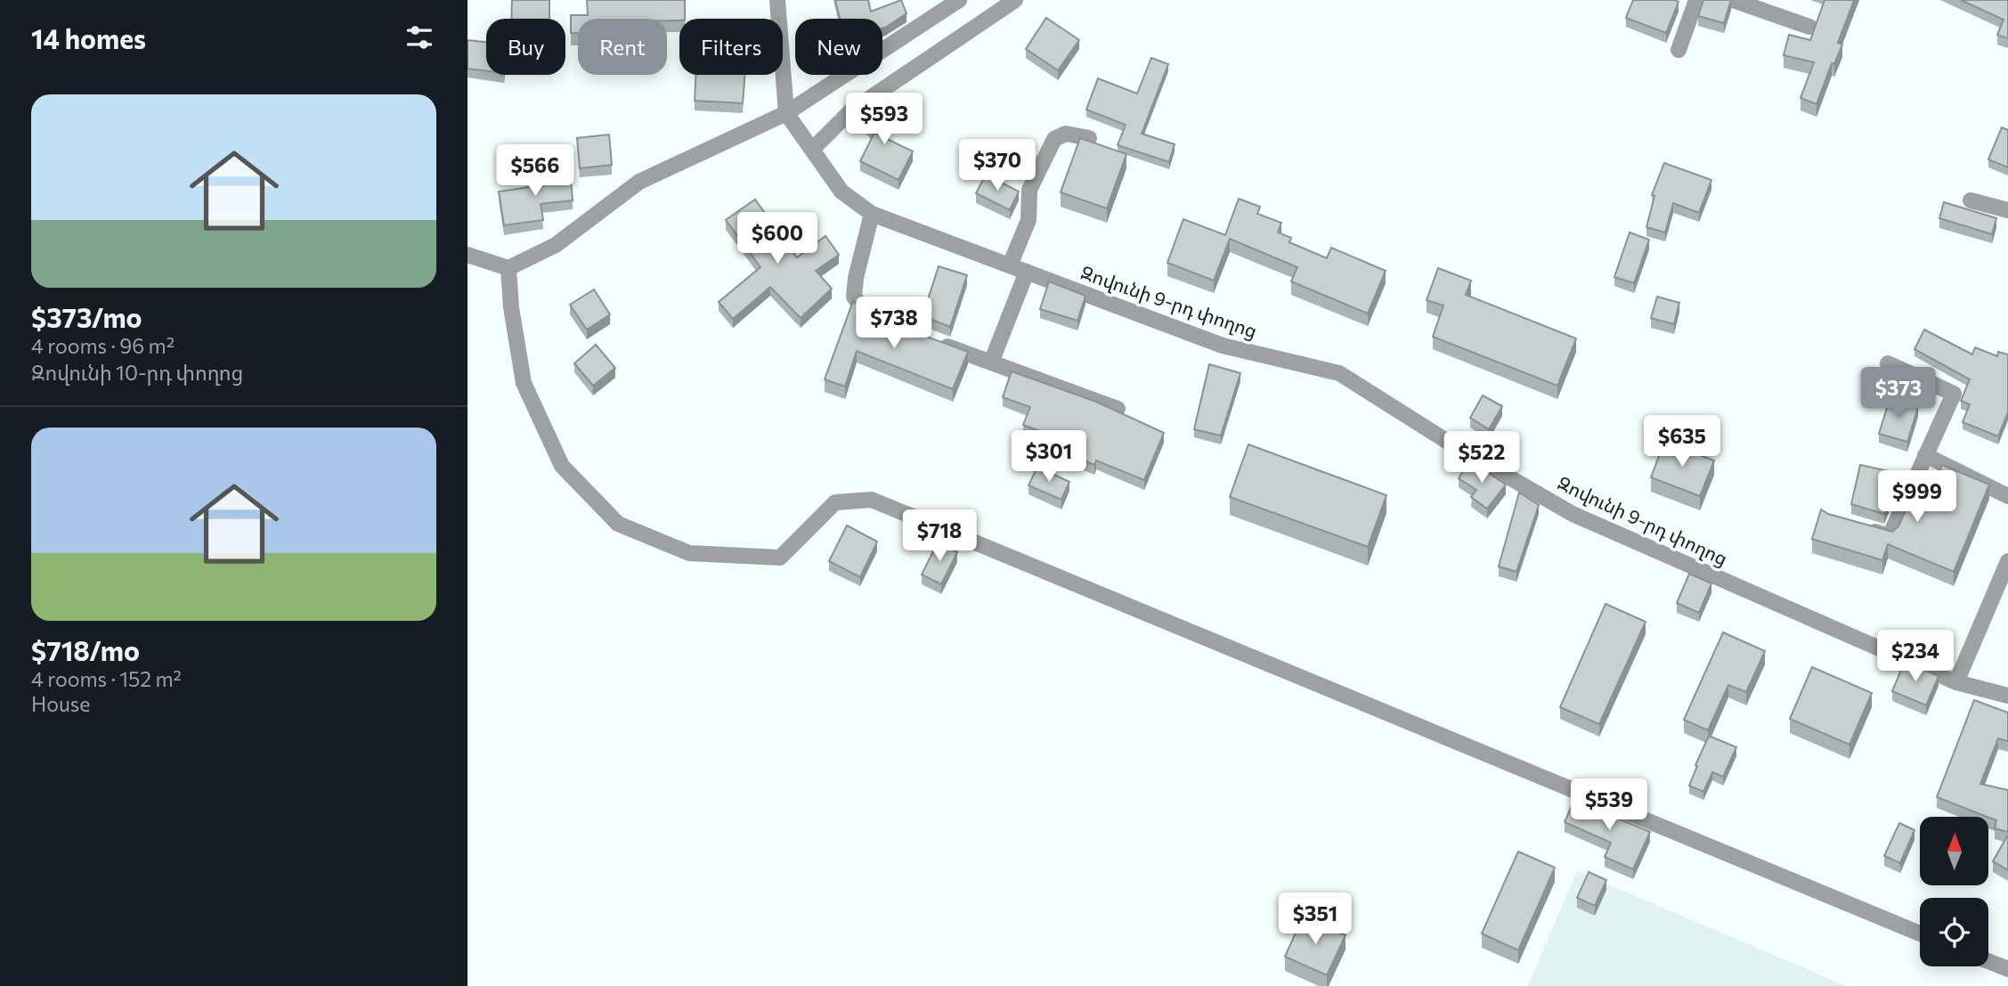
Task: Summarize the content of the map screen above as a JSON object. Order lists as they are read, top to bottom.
{
  "streets": {
    "street": ["Զովունի 9-րդ փողոց"]
  },
  "north": "top",
  "page": {
    "heading": "14 homes",
    "chip": [
      "Buy",
      "Rent",
      "Filters",
      "New"
    ],
    "list": [
      {
        "name": "$373/mo",
        "note": "4 rooms · 96 m² · Զովունի 10-րդ փողոց"
      },
      {
        "name": "$718/mo",
        "note": "4 rooms · 152 m² · House"
      }
    ],
    "price": [
      "$593",
      "$370",
      "$566",
      "$600",
      "$738",
      "$373",
      "$635",
      "$301",
      "$522",
      "$999",
      "$718",
      "$234",
      "$539",
      "$351"
    ]
  }
}
